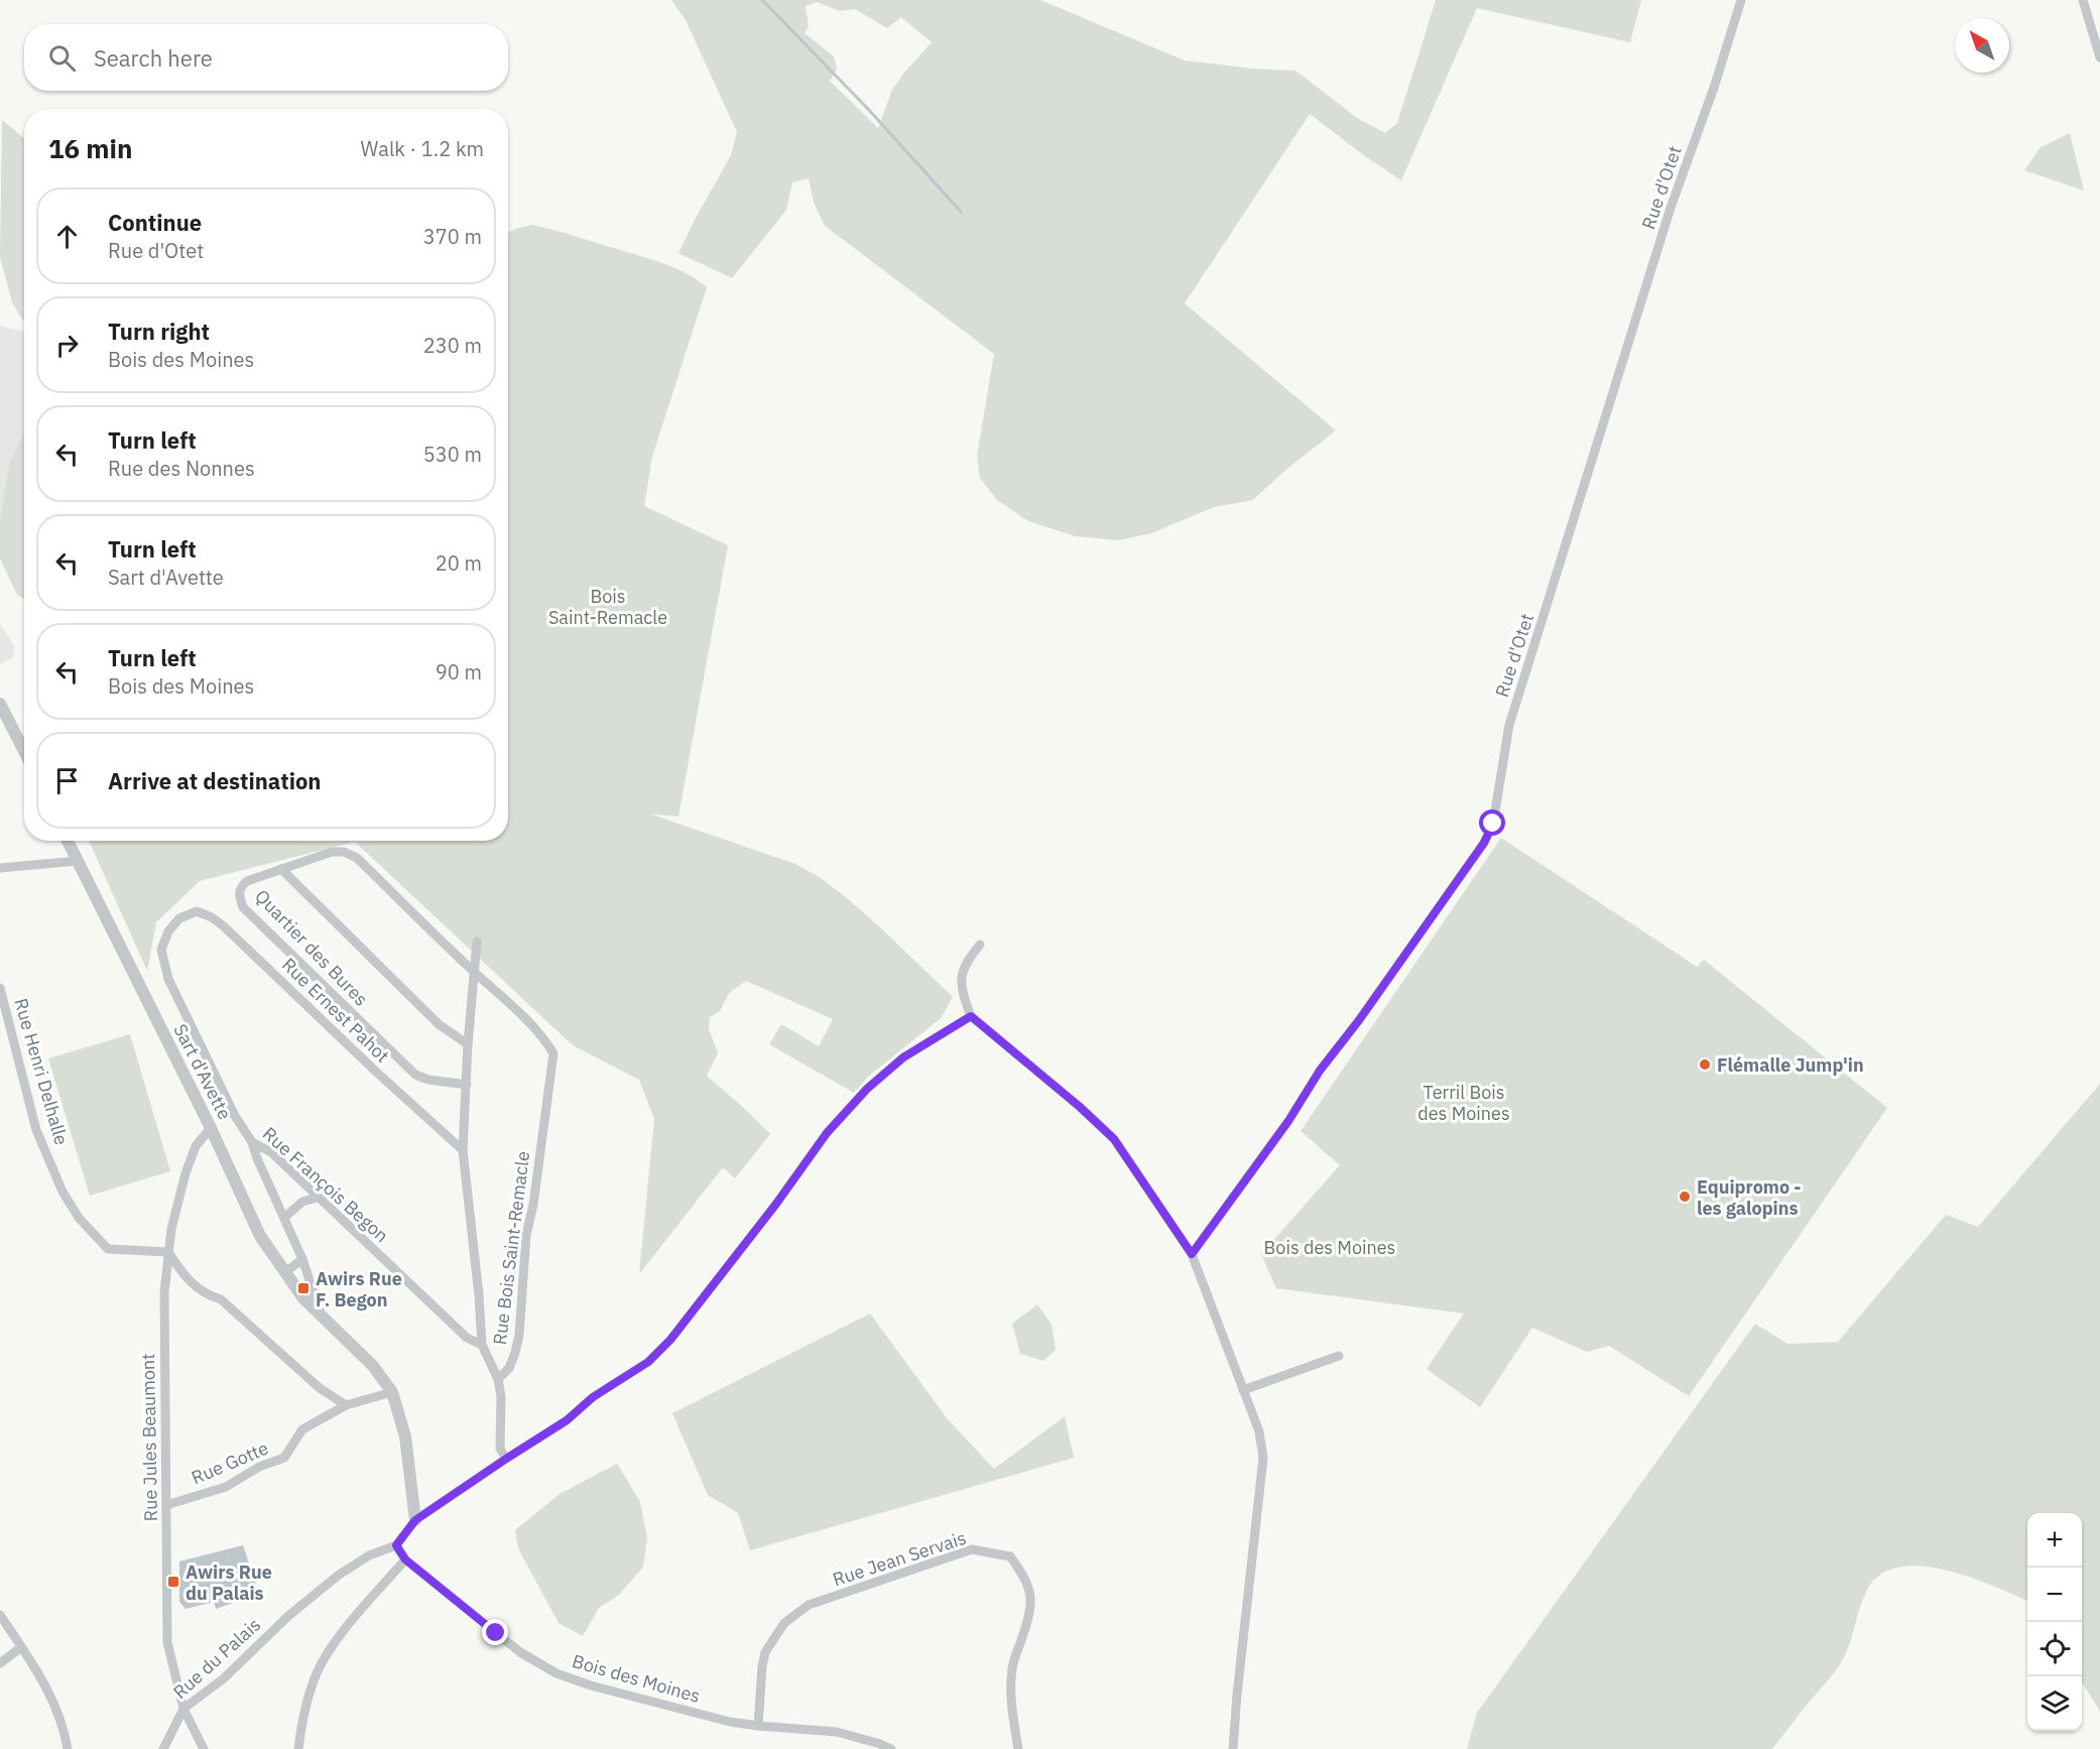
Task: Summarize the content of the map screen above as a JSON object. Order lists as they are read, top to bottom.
{
  "streets": {
    "street": [
      "Rue d'Otet",
      "Quartier des Bures",
      "Rue Ernest Pahot",
      "Rue Henri Delhalle",
      "Sart d'Avette",
      "Rue François Begon",
      "Rue Bois Saint-Remacle",
      "Rue Jules Beaumont",
      "Rue Gotte",
      "Rue Jean Servais",
      "Rue du Palais",
      "Bois des Moines"
    ]
  },
  "crossings": [
    ["Rue Ernest Pahot", "Rue François Begon"],
    ["Rue Henri Delhalle", "Rue Jules Beaumont"],
    ["Sart d'Avette", "Rue François Begon"],
    ["Sart d'Avette", "Rue Jules Beaumont"],
    ["Sart d'Avette", "Rue Gotte"],
    ["Rue Jules Beaumont", "Rue Gotte"],
    ["Rue Jules Beaumont", "Rue du Palais"],
    ["Rue Jean Servais", "Bois des Moines"]
  ],
  "parks": ["Bois Saint-Remacle", "Terril Bois des Moines", "Bois des Moines"],
  "places": {
    "other": ["Flémalle Jump'in", "Equipromo - les galopins"],
    "transit": ["Awirs Rue F. Begon", "Awirs Rue du Palais"]
  },
  "north": "top left",
  "page": {
    "search": "Search here",
    "heading": ["16 min", "Walk · 1.2 km"],
    "list": [
      ["Continue", "Rue d'Otet", "370 m"],
      ["Turn right", "Bois des Moines", "230 m"],
      ["Turn left", "Rue des Nonnes", "530 m"],
      ["Turn left", "Sart d'Avette", "20 m"],
      ["Turn left", "Bois des Moines", "90 m"],
      "Arrive at destination"
    ],
    "map_buttons": ["+", "−"]
  }
}
